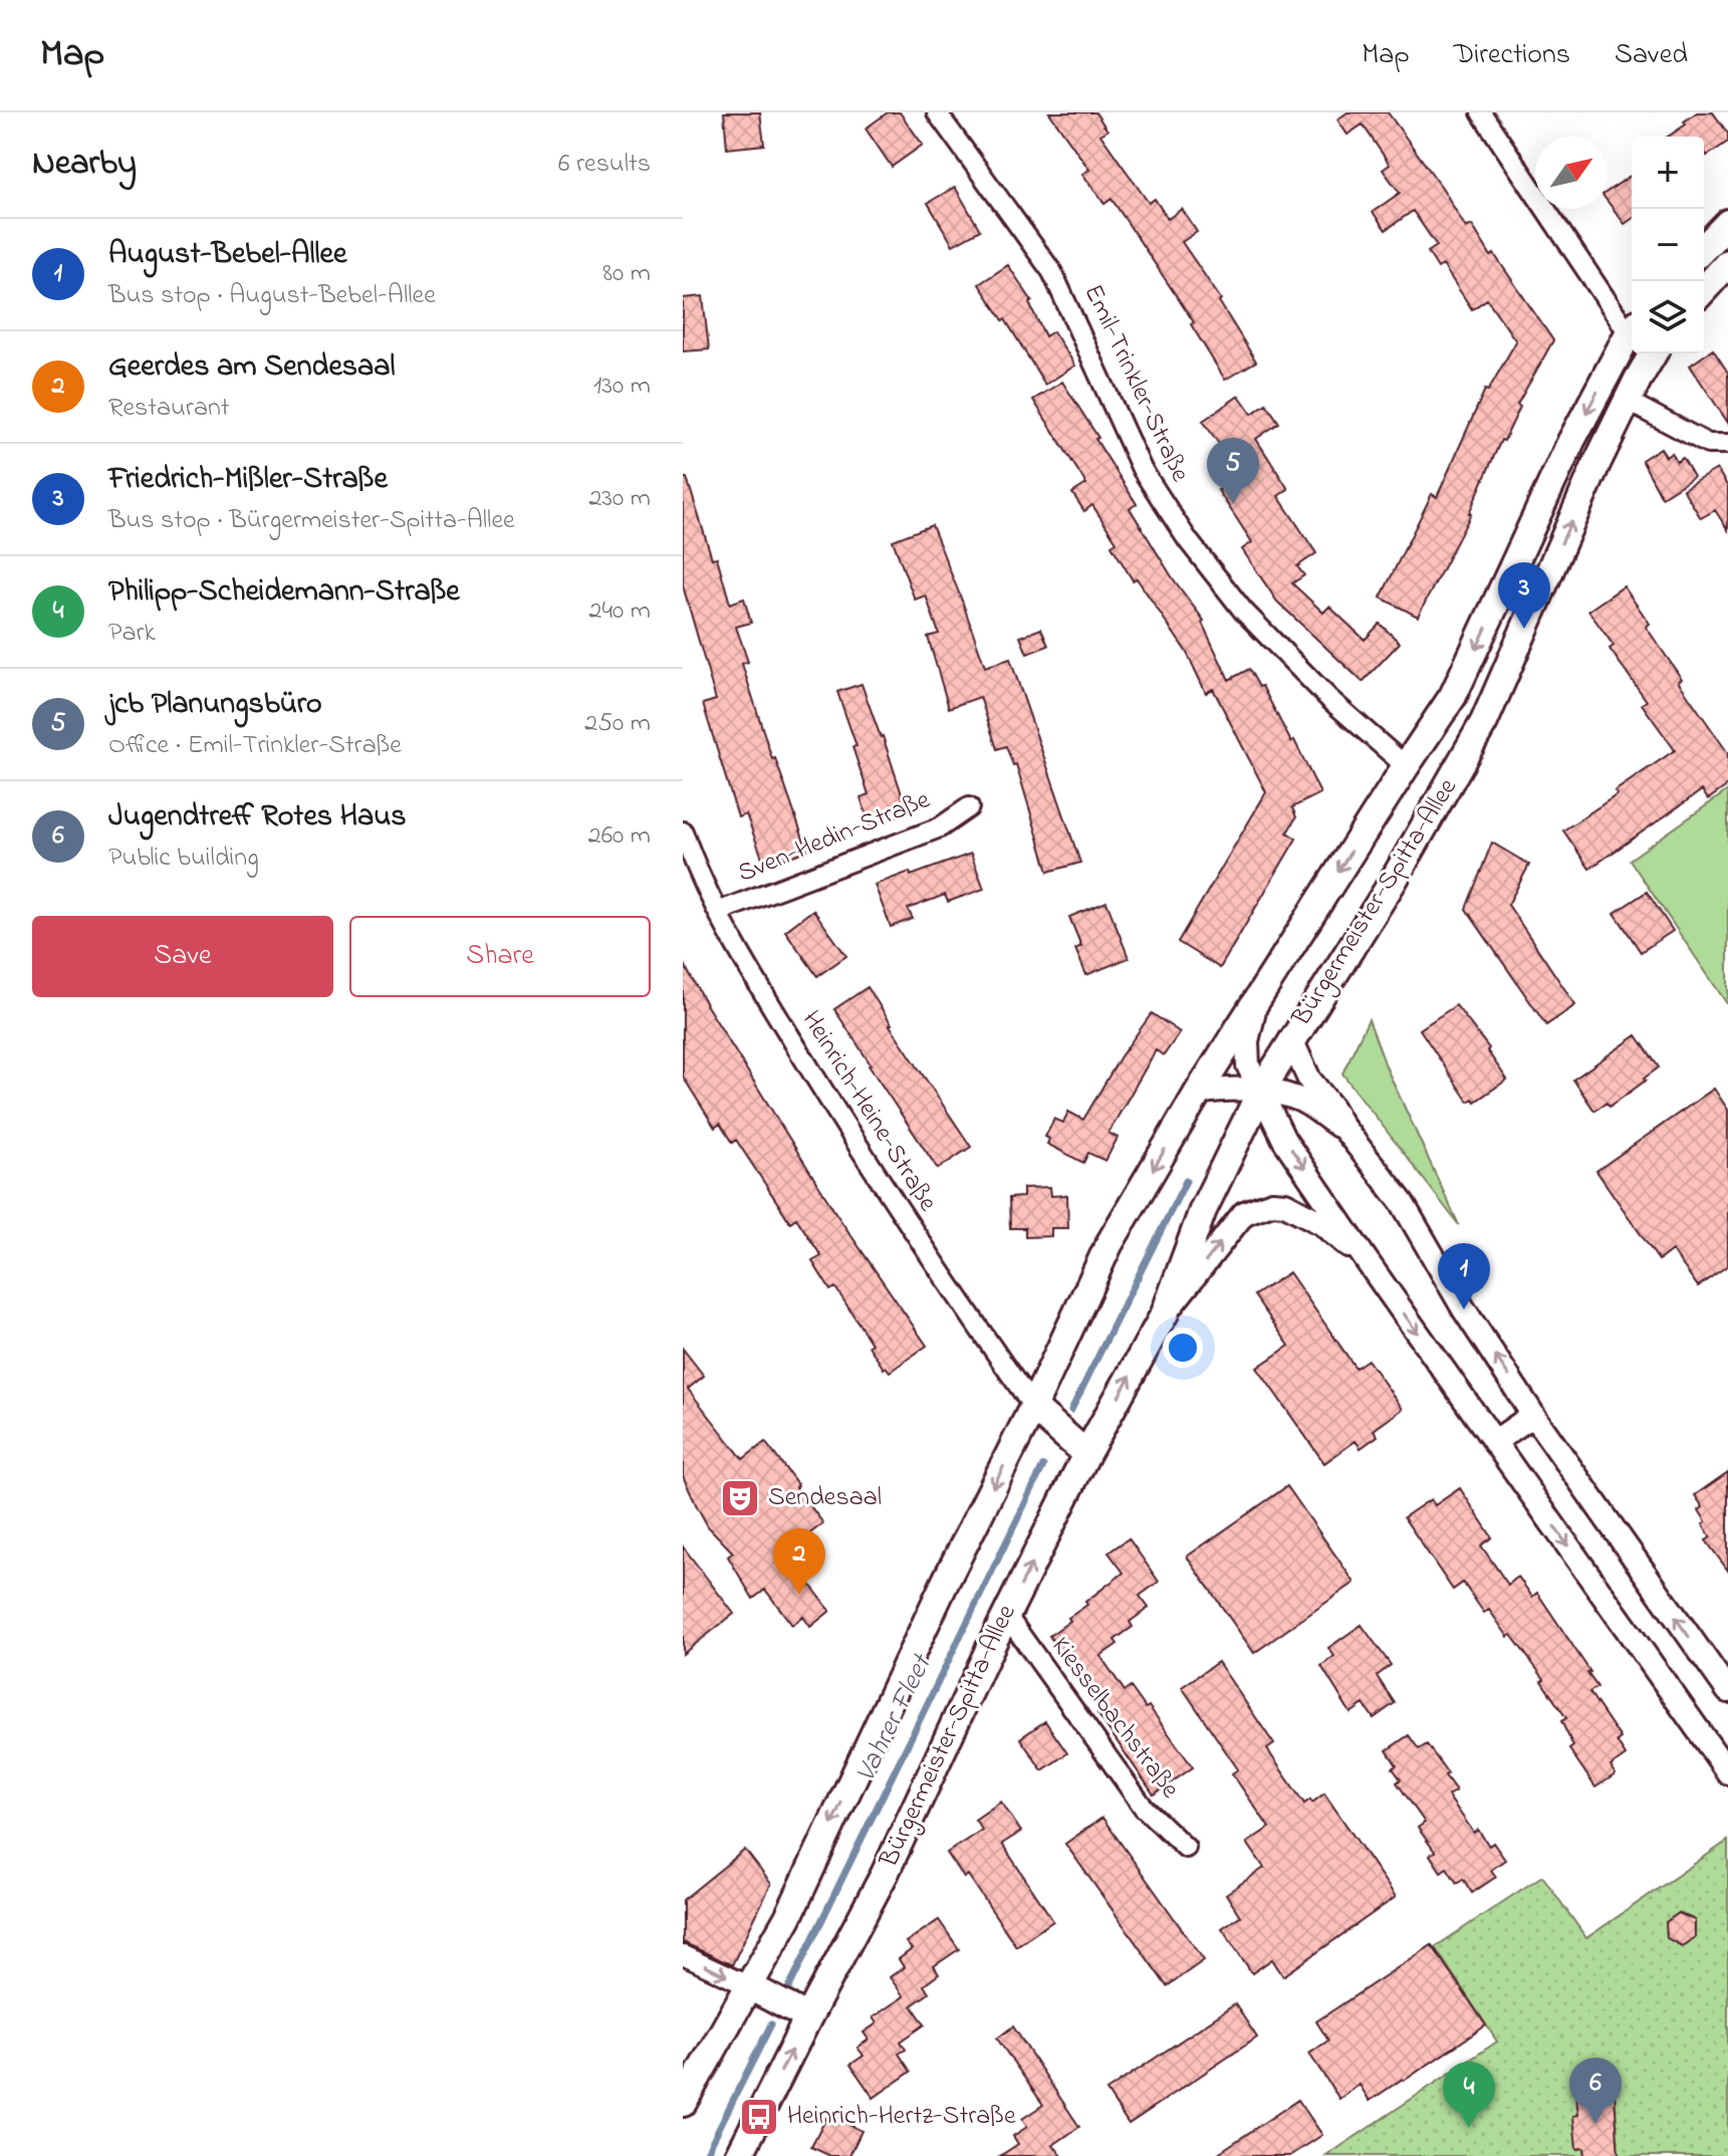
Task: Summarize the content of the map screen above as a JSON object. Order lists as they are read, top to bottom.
{
  "streets": {
    "main road": ["Bürgermeister-Spitta-Allee"],
    "street": [
      "Emil-Trinkler-Straße",
      "Sven-Hedin-Straße",
      "Heinrich-Heine-Straße",
      "Kiesselbachstraße"
    ]
  },
  "crossings": [
    ["Emil-Trinkler-Straße", "Bürgermeister-Spitta-Allee"],
    ["Sven-Hedin-Straße", "Heinrich-Heine-Straße"],
    ["Bürgermeister-Spitta-Allee", "Heinrich-Heine-Straße"],
    ["Bürgermeister-Spitta-Allee", "Kiesselbachstraße"]
  ],
  "water": ["Vahrer Fleet"],
  "places": {
    "theatre": ["Sendesaal"],
    "bus stop": ["Heinrich-Hertz-Straße"]
  },
  "north": "top right",
  "page": {
    "header": "Map",
    "nav": ["Map", "Directions", "Saved"],
    "heading": ["Nearby", "6 results"],
    "map_buttons": ["+", "−"],
    "list": [
      {
        "mark": "1",
        "name": "August-Bebel-Allee",
        "note": "Bus stop · August-Bebel-Allee",
        "value": "80 m"
      },
      {
        "mark": "2",
        "name": "Geerdes am Sendesaal",
        "note": "Restaurant",
        "value": "130 m"
      },
      {
        "mark": "3",
        "name": "Friedrich-Mißler-Straße",
        "note": "Bus stop · Bürgermeister-Spitta-Allee",
        "value": "230 m"
      },
      {
        "mark": "4",
        "name": "Philipp-Scheidemann-Straße",
        "note": "Park",
        "value": "240 m"
      },
      {
        "mark": "5",
        "name": "jcb Planungsbüro",
        "note": "Office · Emil-Trinkler-Straße",
        "value": "250 m"
      },
      {
        "mark": "6",
        "name": "Jugendtreff Rotes Haus",
        "note": "Public building",
        "value": "260 m"
      }
    ],
    "pins": [
      "5",
      "3",
      "1",
      "2",
      "6",
      "4"
    ],
    "buttons": ["Save", "Share"]
  }
}
